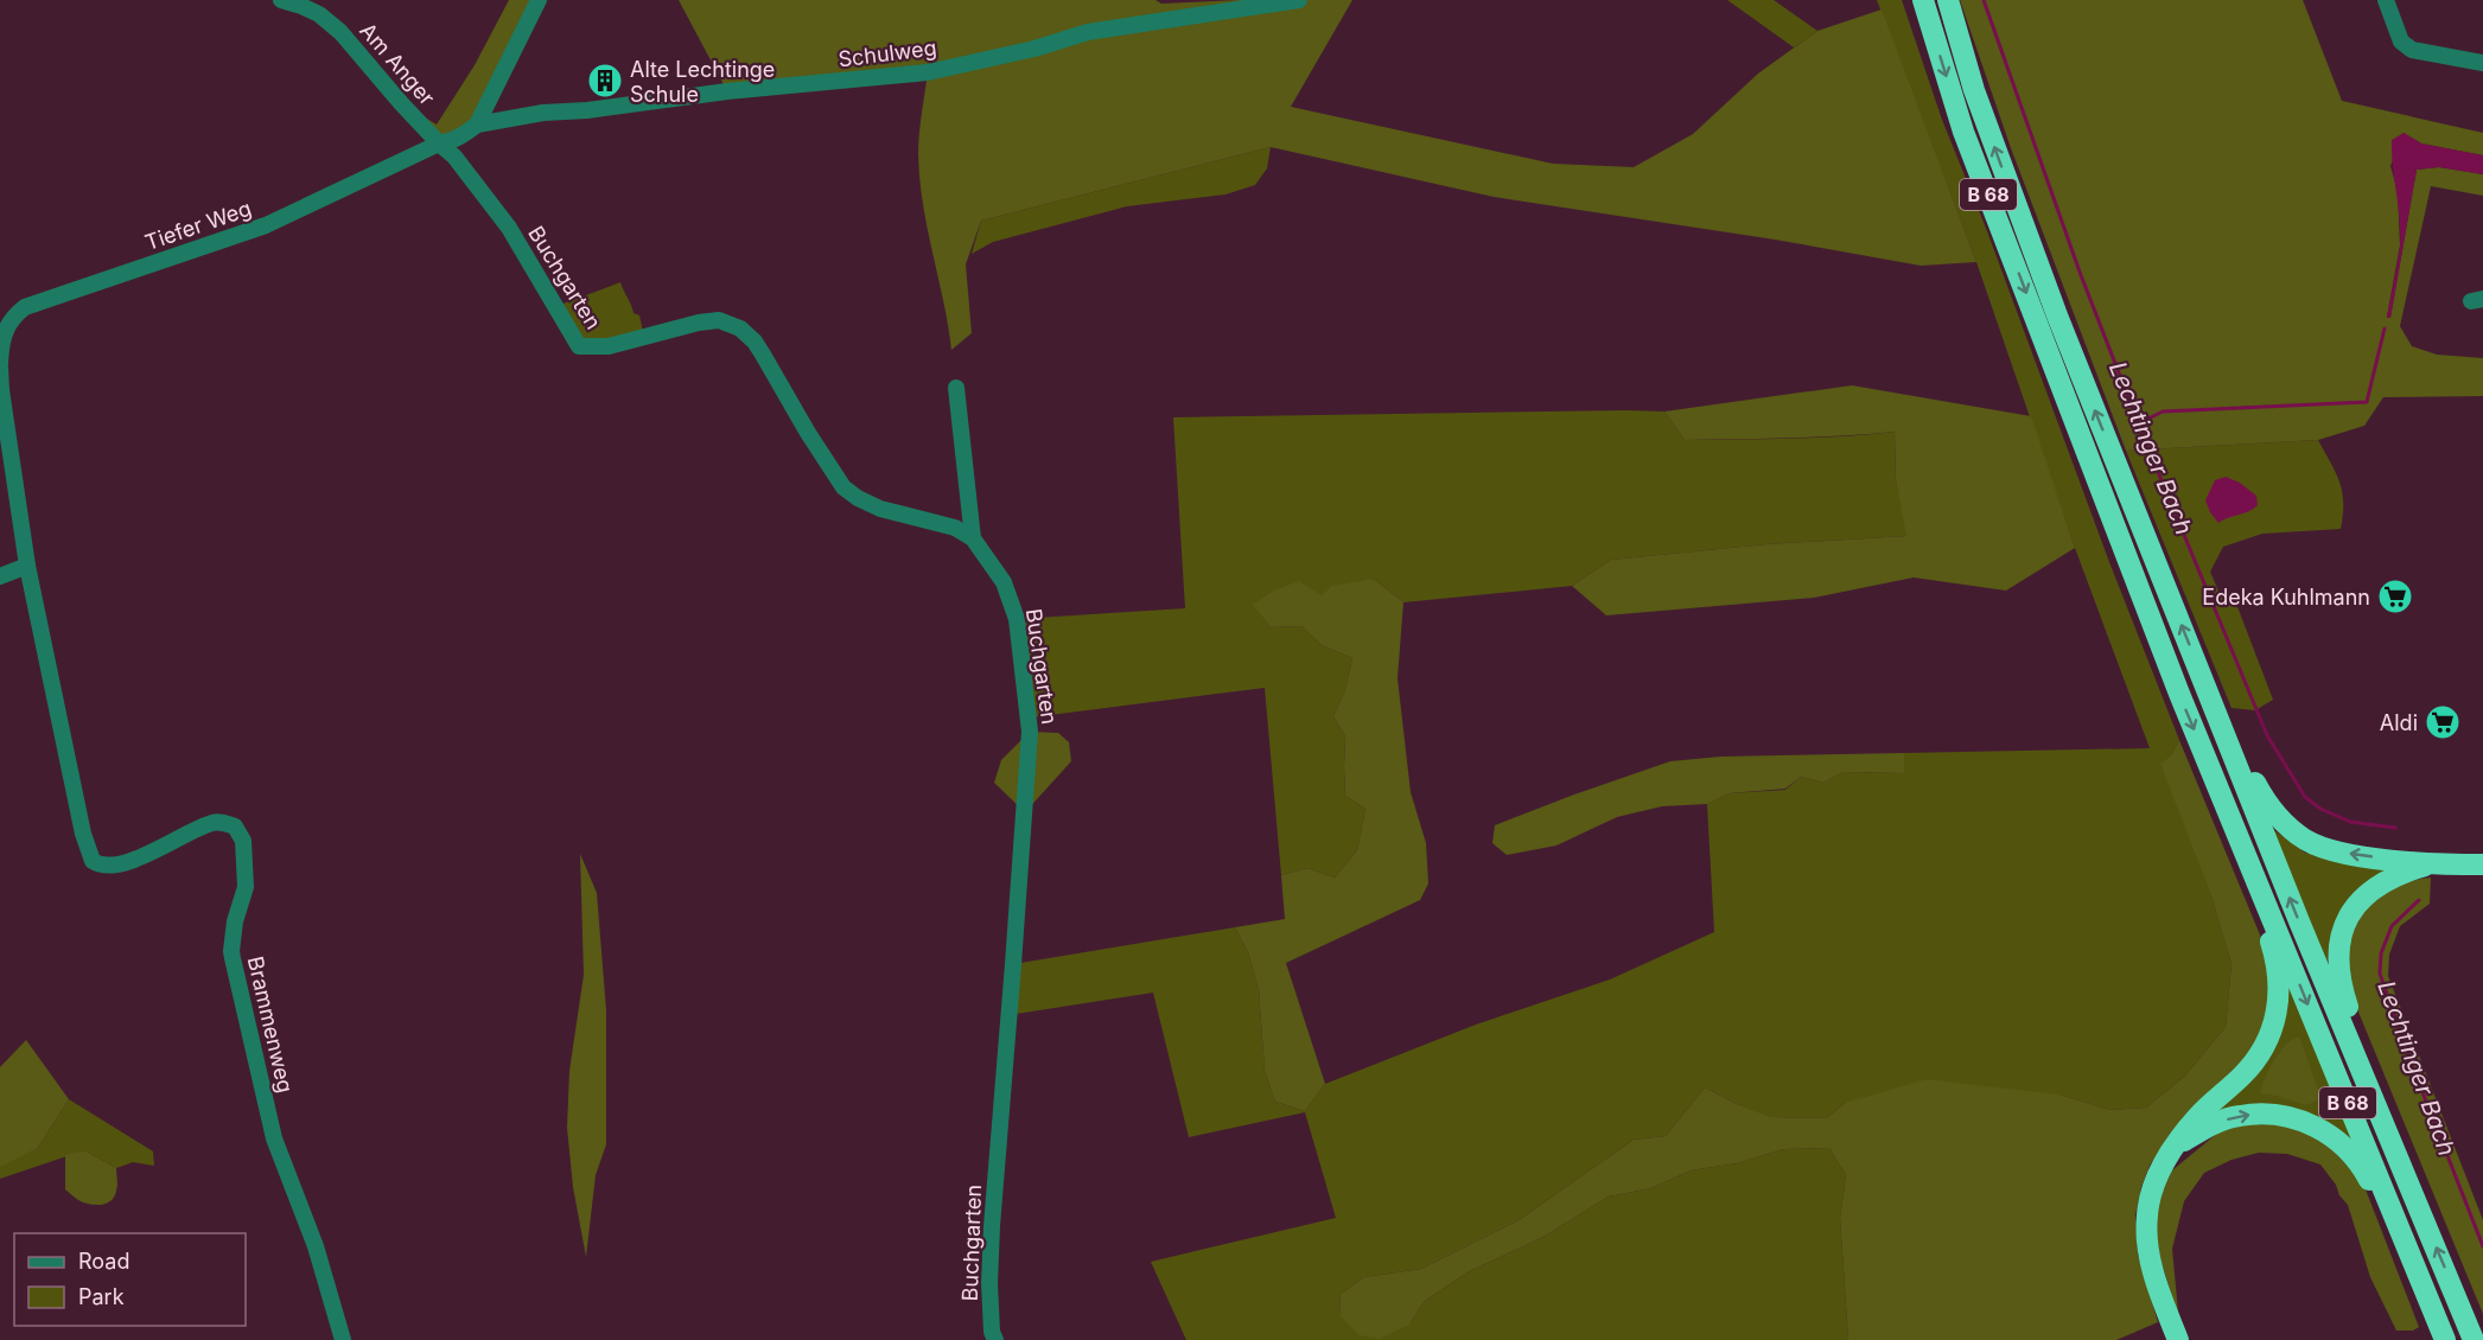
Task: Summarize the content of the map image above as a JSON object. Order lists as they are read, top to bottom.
{
  "streets": {
    "highway": ["B 68"],
    "street": [
      "Schulweg",
      "Am Anger",
      "Tiefer Weg",
      "Buchgarten",
      "Brammenweg"
    ]
  },
  "crossings": [
    ["Schulweg", "Tiefer Weg"],
    ["Am Anger", "Tiefer Weg"],
    ["Am Anger", "Buchgarten"],
    ["Tiefer Weg", "Buchgarten"],
    ["Tiefer Weg", "Brammenweg"]
  ],
  "water": ["Lechtinger Bach"],
  "places": {
    "building": ["Alte Lechtinge Schule"],
    "supermarket": ["Edeka Kuhlmann", "Aldi"]
  },
  "legend": ["Road", "Park"]
}
